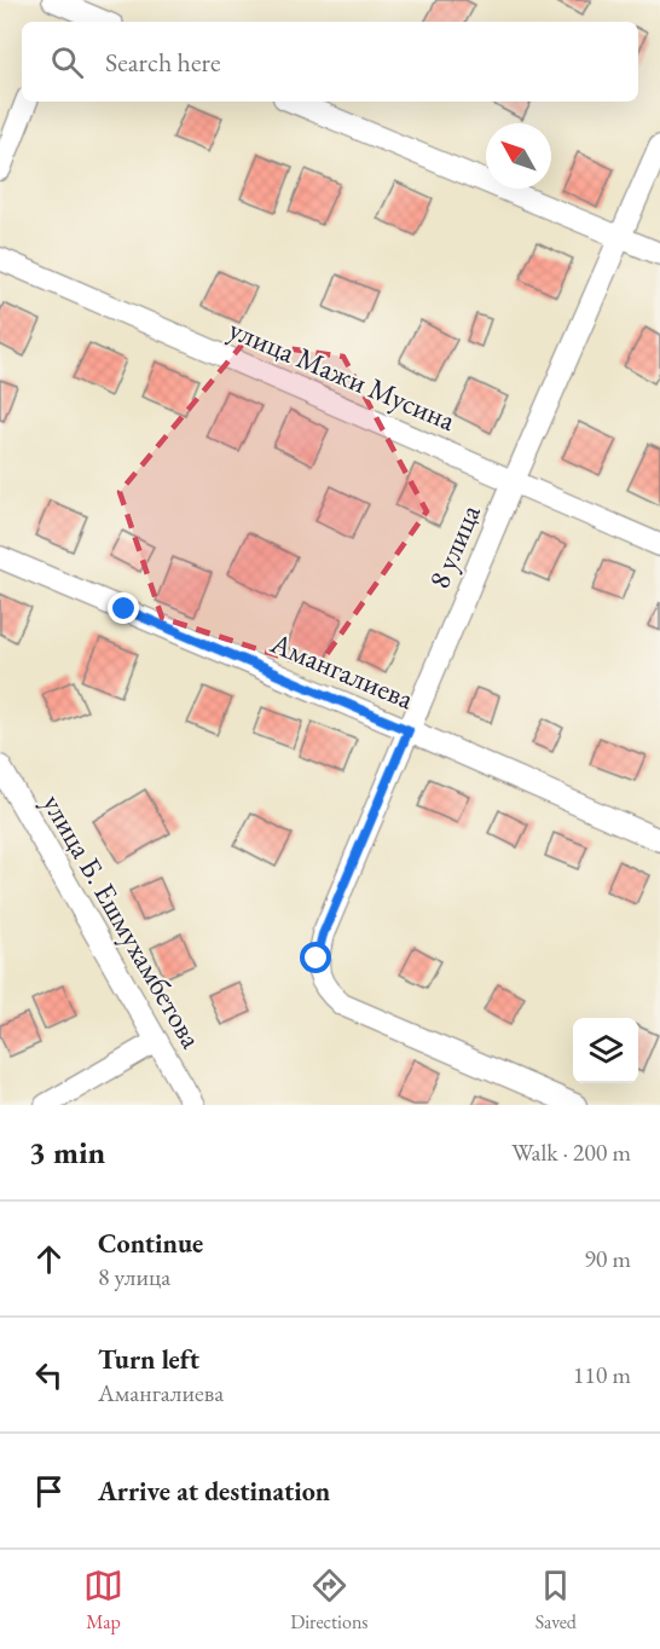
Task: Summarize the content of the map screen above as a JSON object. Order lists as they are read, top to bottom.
{
  "streets": {
    "street": [
      "улица Мажи Мусина",
      "8 улица",
      "Амангалиева",
      "улица Б. Ешмухамбетова"
    ]
  },
  "crossings": [
    ["улица Мажи Мусина", "8 улица"],
    ["8 улица", "Амангалиева"]
  ],
  "north": "top left",
  "page": {
    "search": "Search here",
    "heading": ["3 min", "Walk · 200 m"],
    "list": [
      ["Continue", "8 улица", "90 m"],
      ["Turn left", "Амангалиева", "110 m"],
      "Arrive at destination"
    ],
    "nav": ["Map", "Directions", "Saved"]
  }
}
